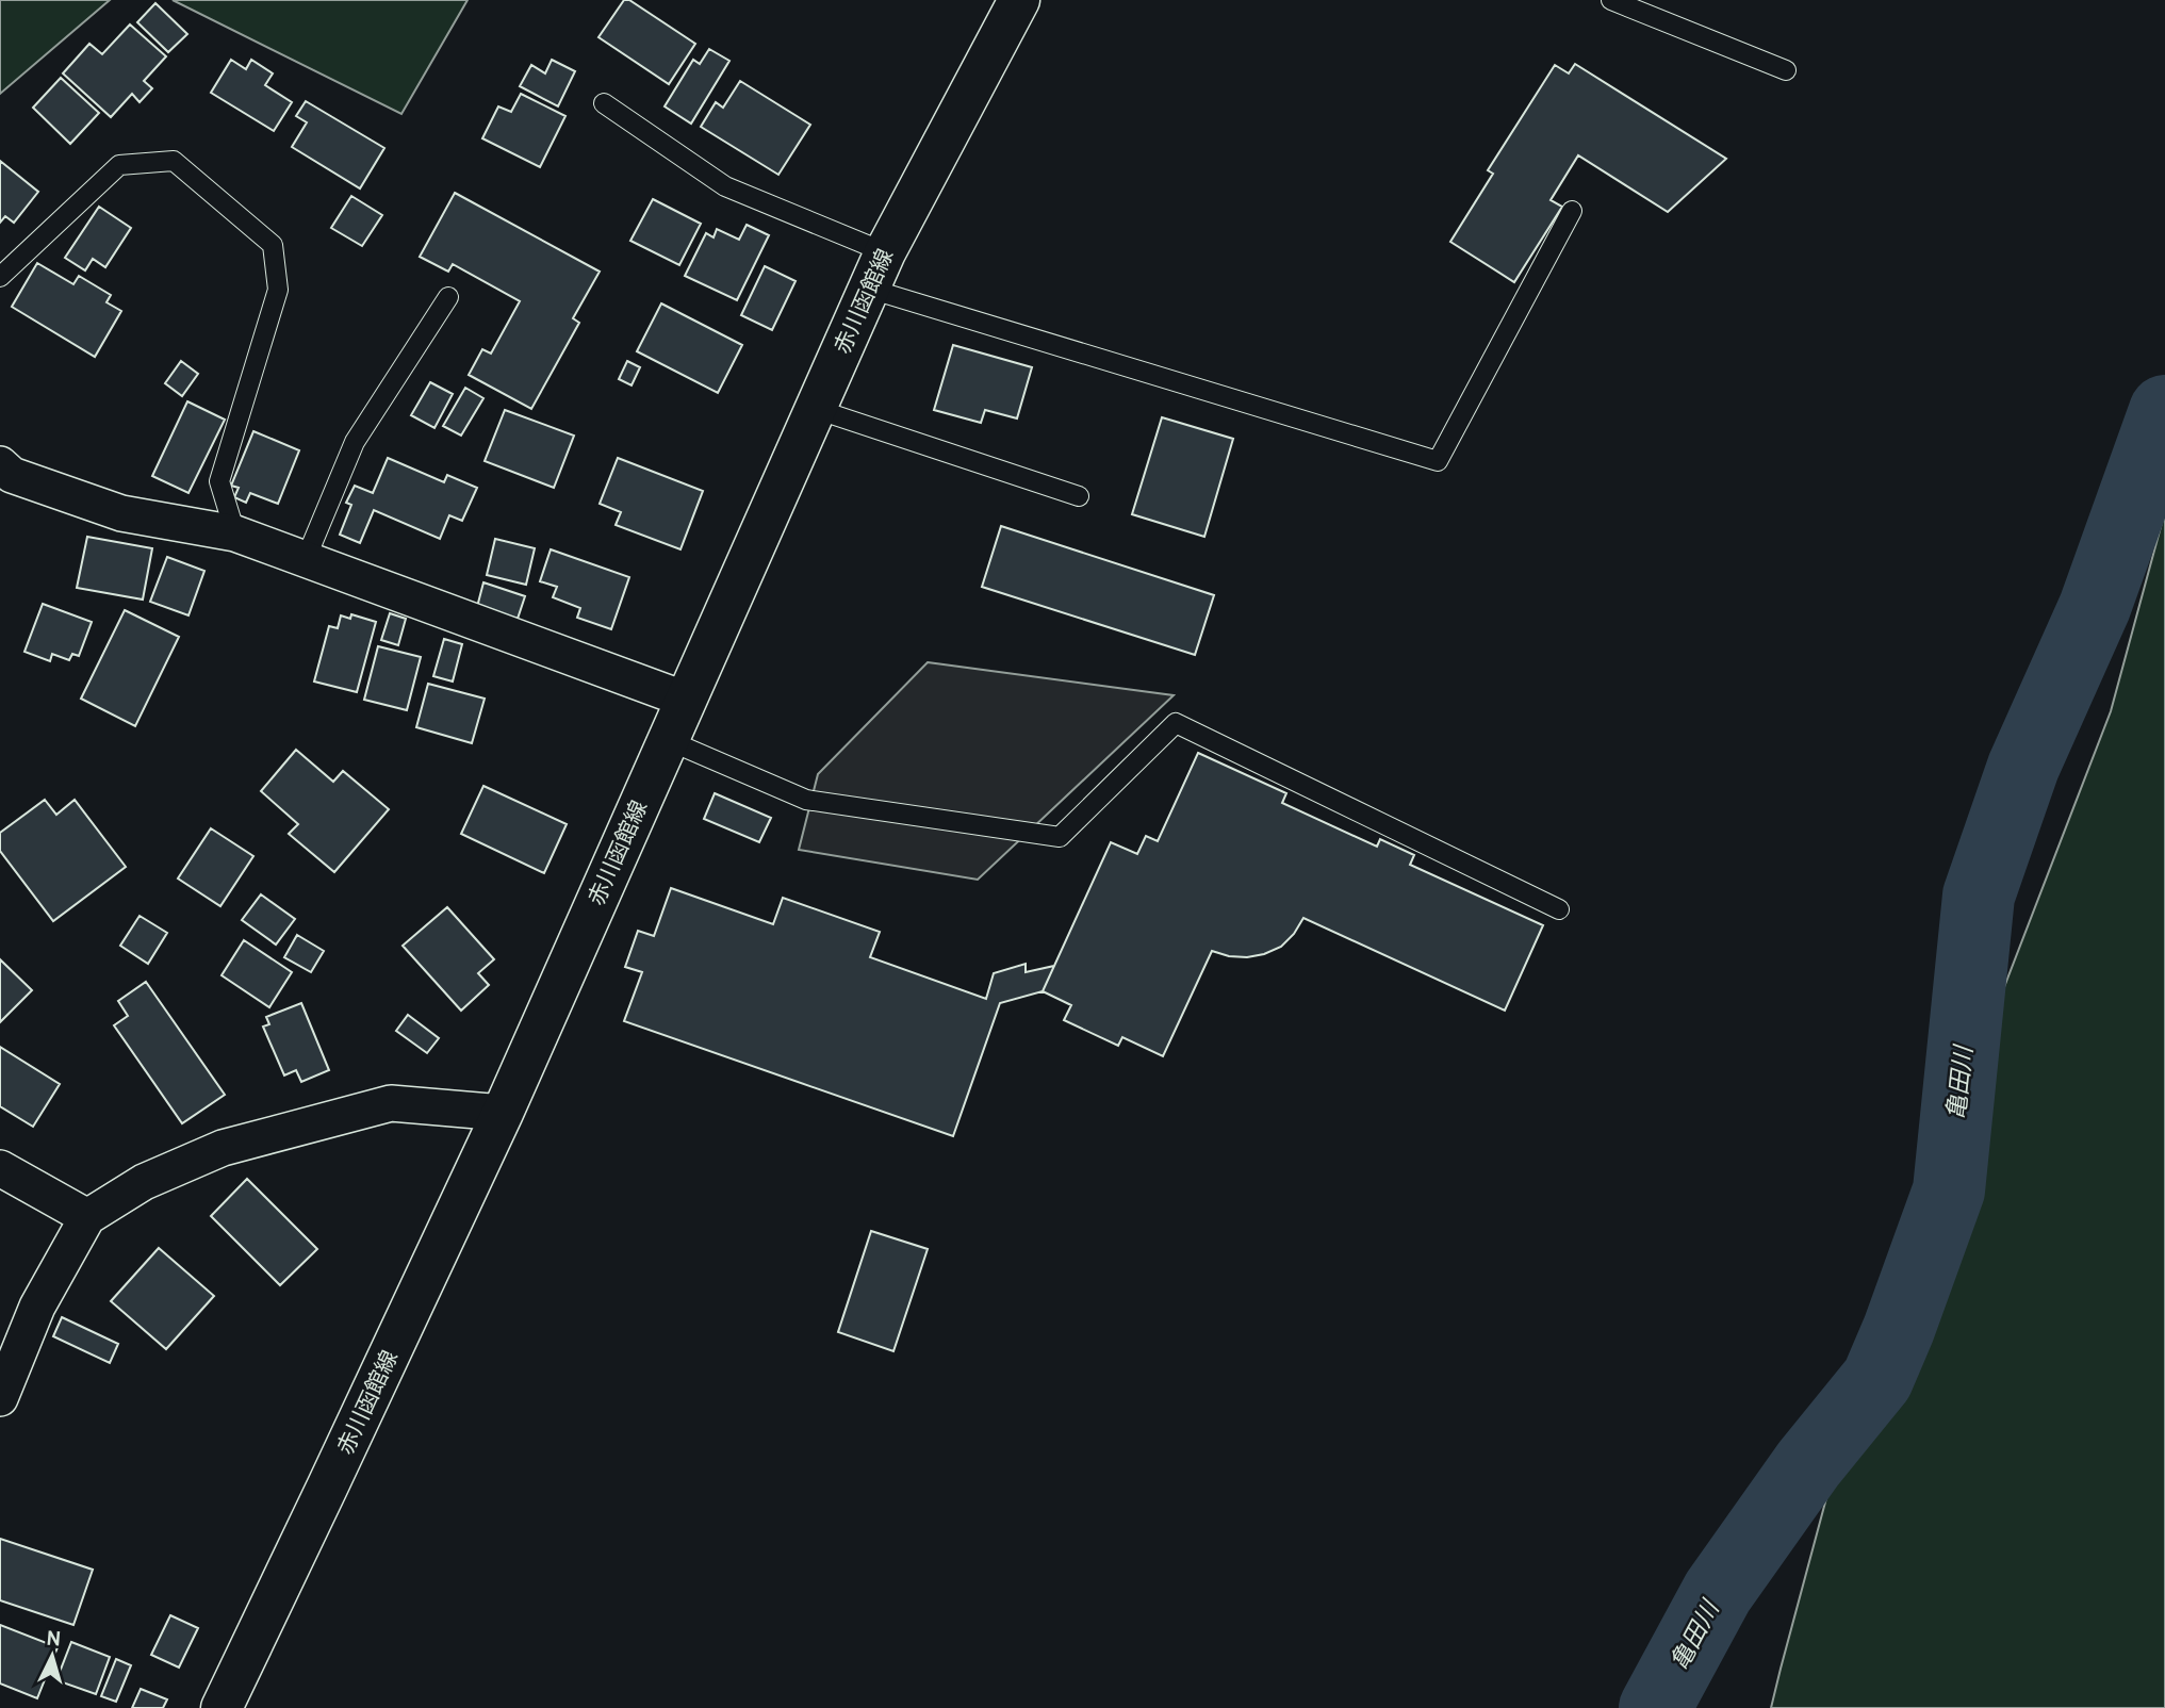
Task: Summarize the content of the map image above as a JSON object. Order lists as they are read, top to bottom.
{
  "streets": {
    "main road": ["赤川函館線"]
  },
  "water": ["亀田川"],
  "north": "top"
}
